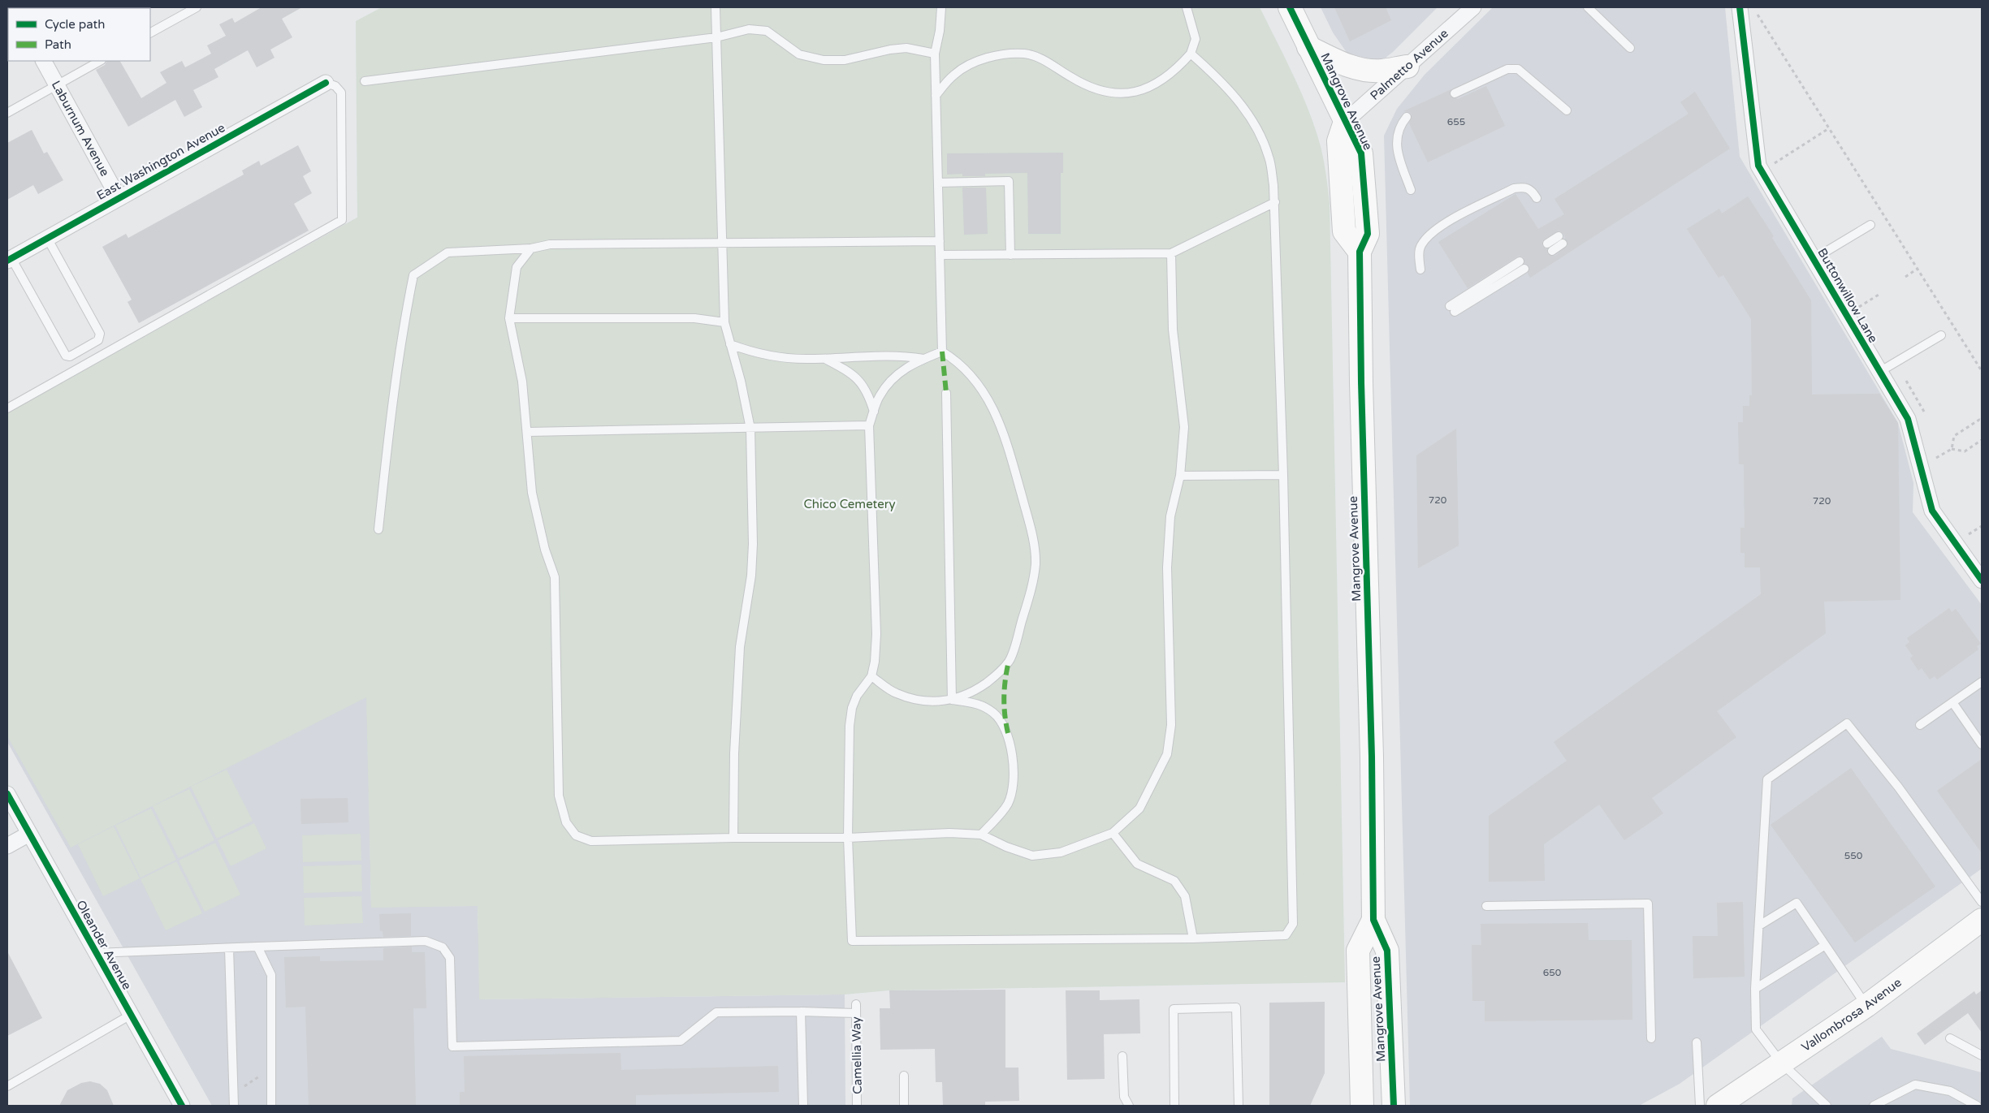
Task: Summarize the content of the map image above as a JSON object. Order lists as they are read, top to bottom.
{
  "streets": {
    "street": [
      "Palmetto Avenue",
      "Mangrove Avenue",
      "Laburnum Avenue",
      "East Washington Avenue",
      "Buttonwillow Lane",
      "Oleander Avenue",
      "Vallombrosa Avenue"
    ],
    "lane": ["Camellia Way"]
  },
  "crossings": [
    ["Palmetto Avenue", "Mangrove Avenue"],
    ["Laburnum Avenue", "East Washington Avenue"]
  ],
  "parks": ["Chico Cemetery"],
  "house_numbers": [
    "655",
    "720",
    "720",
    "550",
    "650"
  ],
  "legend": ["Cycle path", "Path"]
}
